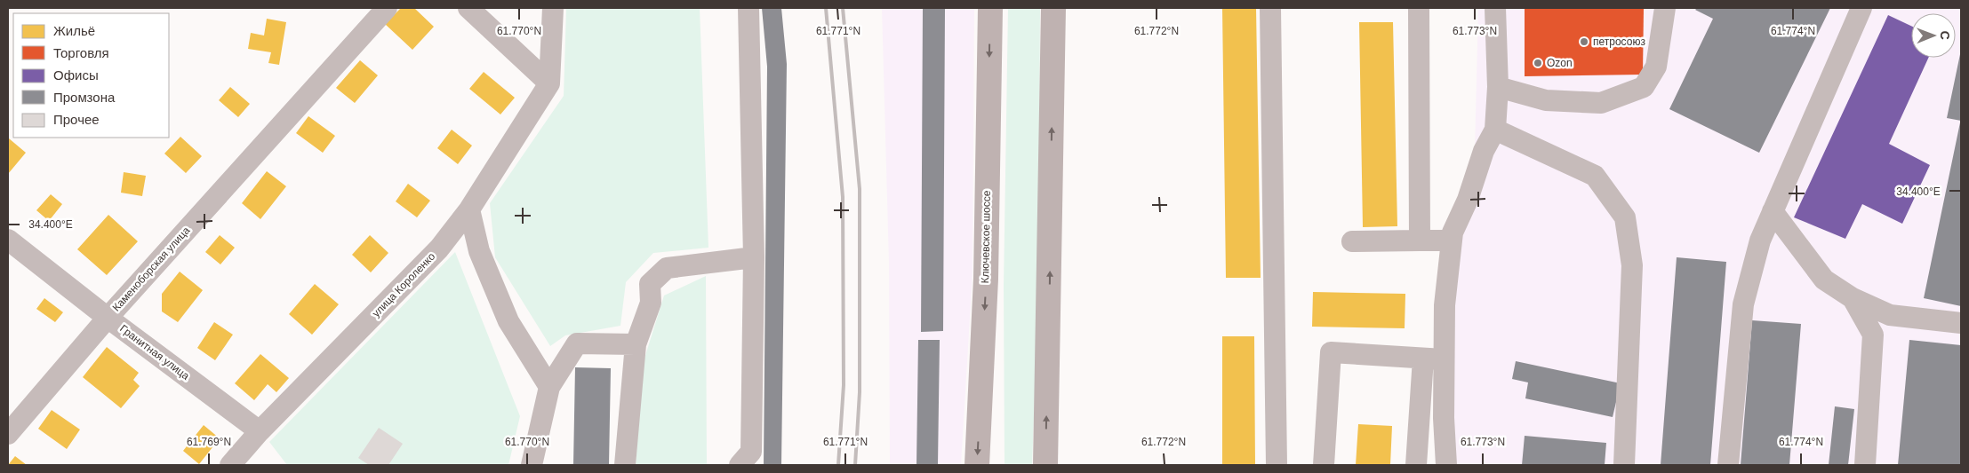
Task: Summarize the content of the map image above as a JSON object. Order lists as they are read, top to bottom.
{
  "streets": {
    "main road": ["Ключевское шоссе"],
    "street": ["Каменоборская улица", "улица Короленко", "Гранитная улица"]
  },
  "crossings": [
    ["Каменоборская улица", "Гранитная улица"],
    ["улица Короленко", "Гранитная улица"]
  ],
  "places": ["петросоюз", "Ozon"],
  "legend": [
    "Жильё",
    "Торговля",
    "Офисы",
    "Промзона",
    "Прочее"
  ],
  "north": "right",
  "coordinates": [
    "61.770°N",
    "61.771°N",
    "61.772°N",
    "61.773°N",
    "61.774°N",
    "34.400°E",
    "61.769°N"
  ]
}
